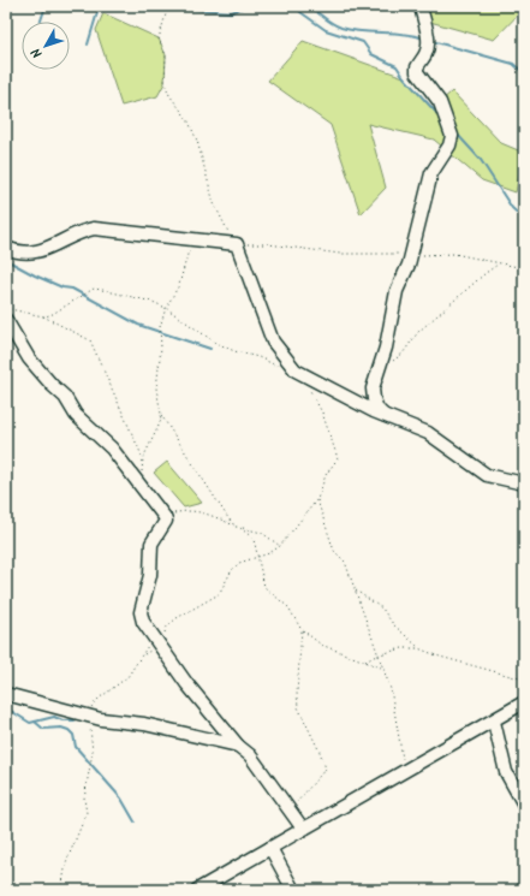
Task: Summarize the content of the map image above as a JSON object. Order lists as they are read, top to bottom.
{
  "north": "bottom left"
}
